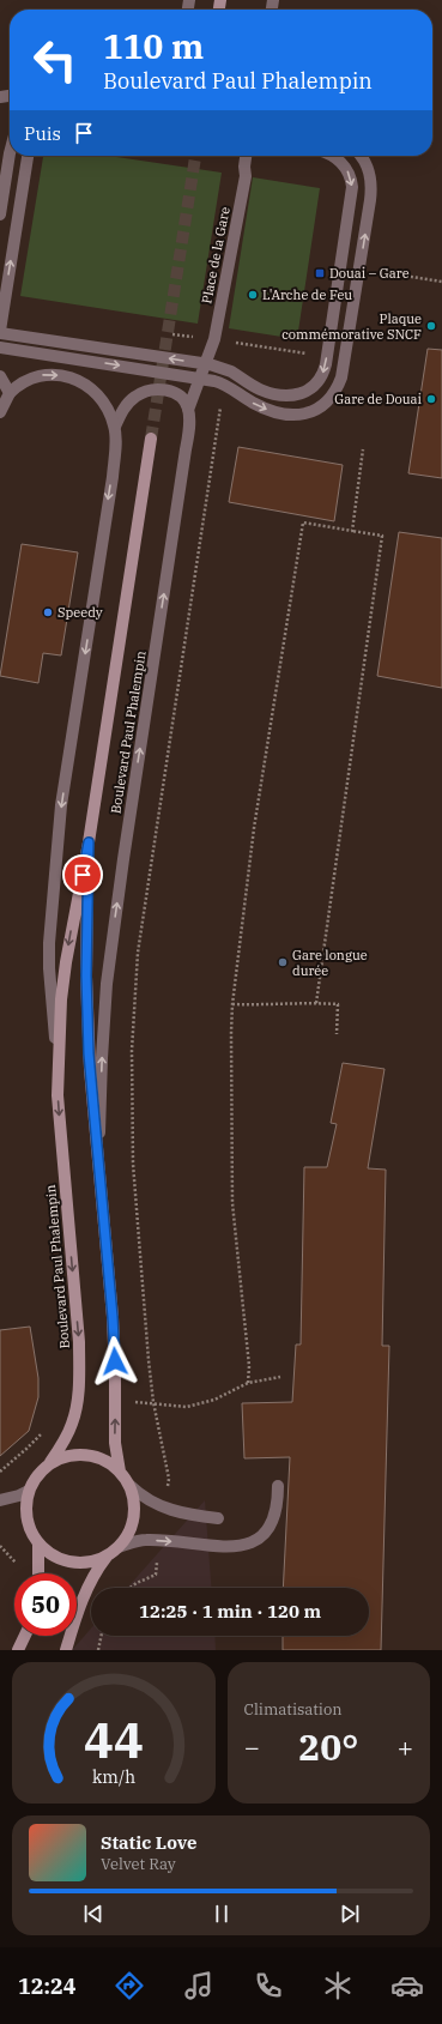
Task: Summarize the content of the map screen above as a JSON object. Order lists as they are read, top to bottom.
{
  "streets": {
    "main road": ["Boulevard Paul Phalempin"],
    "street": ["Place de la Gare"]
  },
  "crossings": [
    ["Place de la Gare", "Boulevard Paul Phalempin"]
  ],
  "places": {
    "transit": ["Douai – Gare"],
    "other": [
      "L'Arche de Feu",
      "Plaque commémorative SNCF",
      "Gare de Douai",
      "Speedy",
      "Gare longue durée"
    ]
  },
  "page": {
    "turn": ["110 m", "Boulevard Paul Phalempin"],
    "then": "Puis",
    "limit": "50",
    "trip": "12:25 · 1 min · 120 m",
    "tile": "Climatisation",
    "heat": ["−", "20°", "+"],
    "song": ["Static Love", "Velvet Ray"],
    "tabs": "12:24",
    "gauge": ["44", "km/h"]
  }
}
